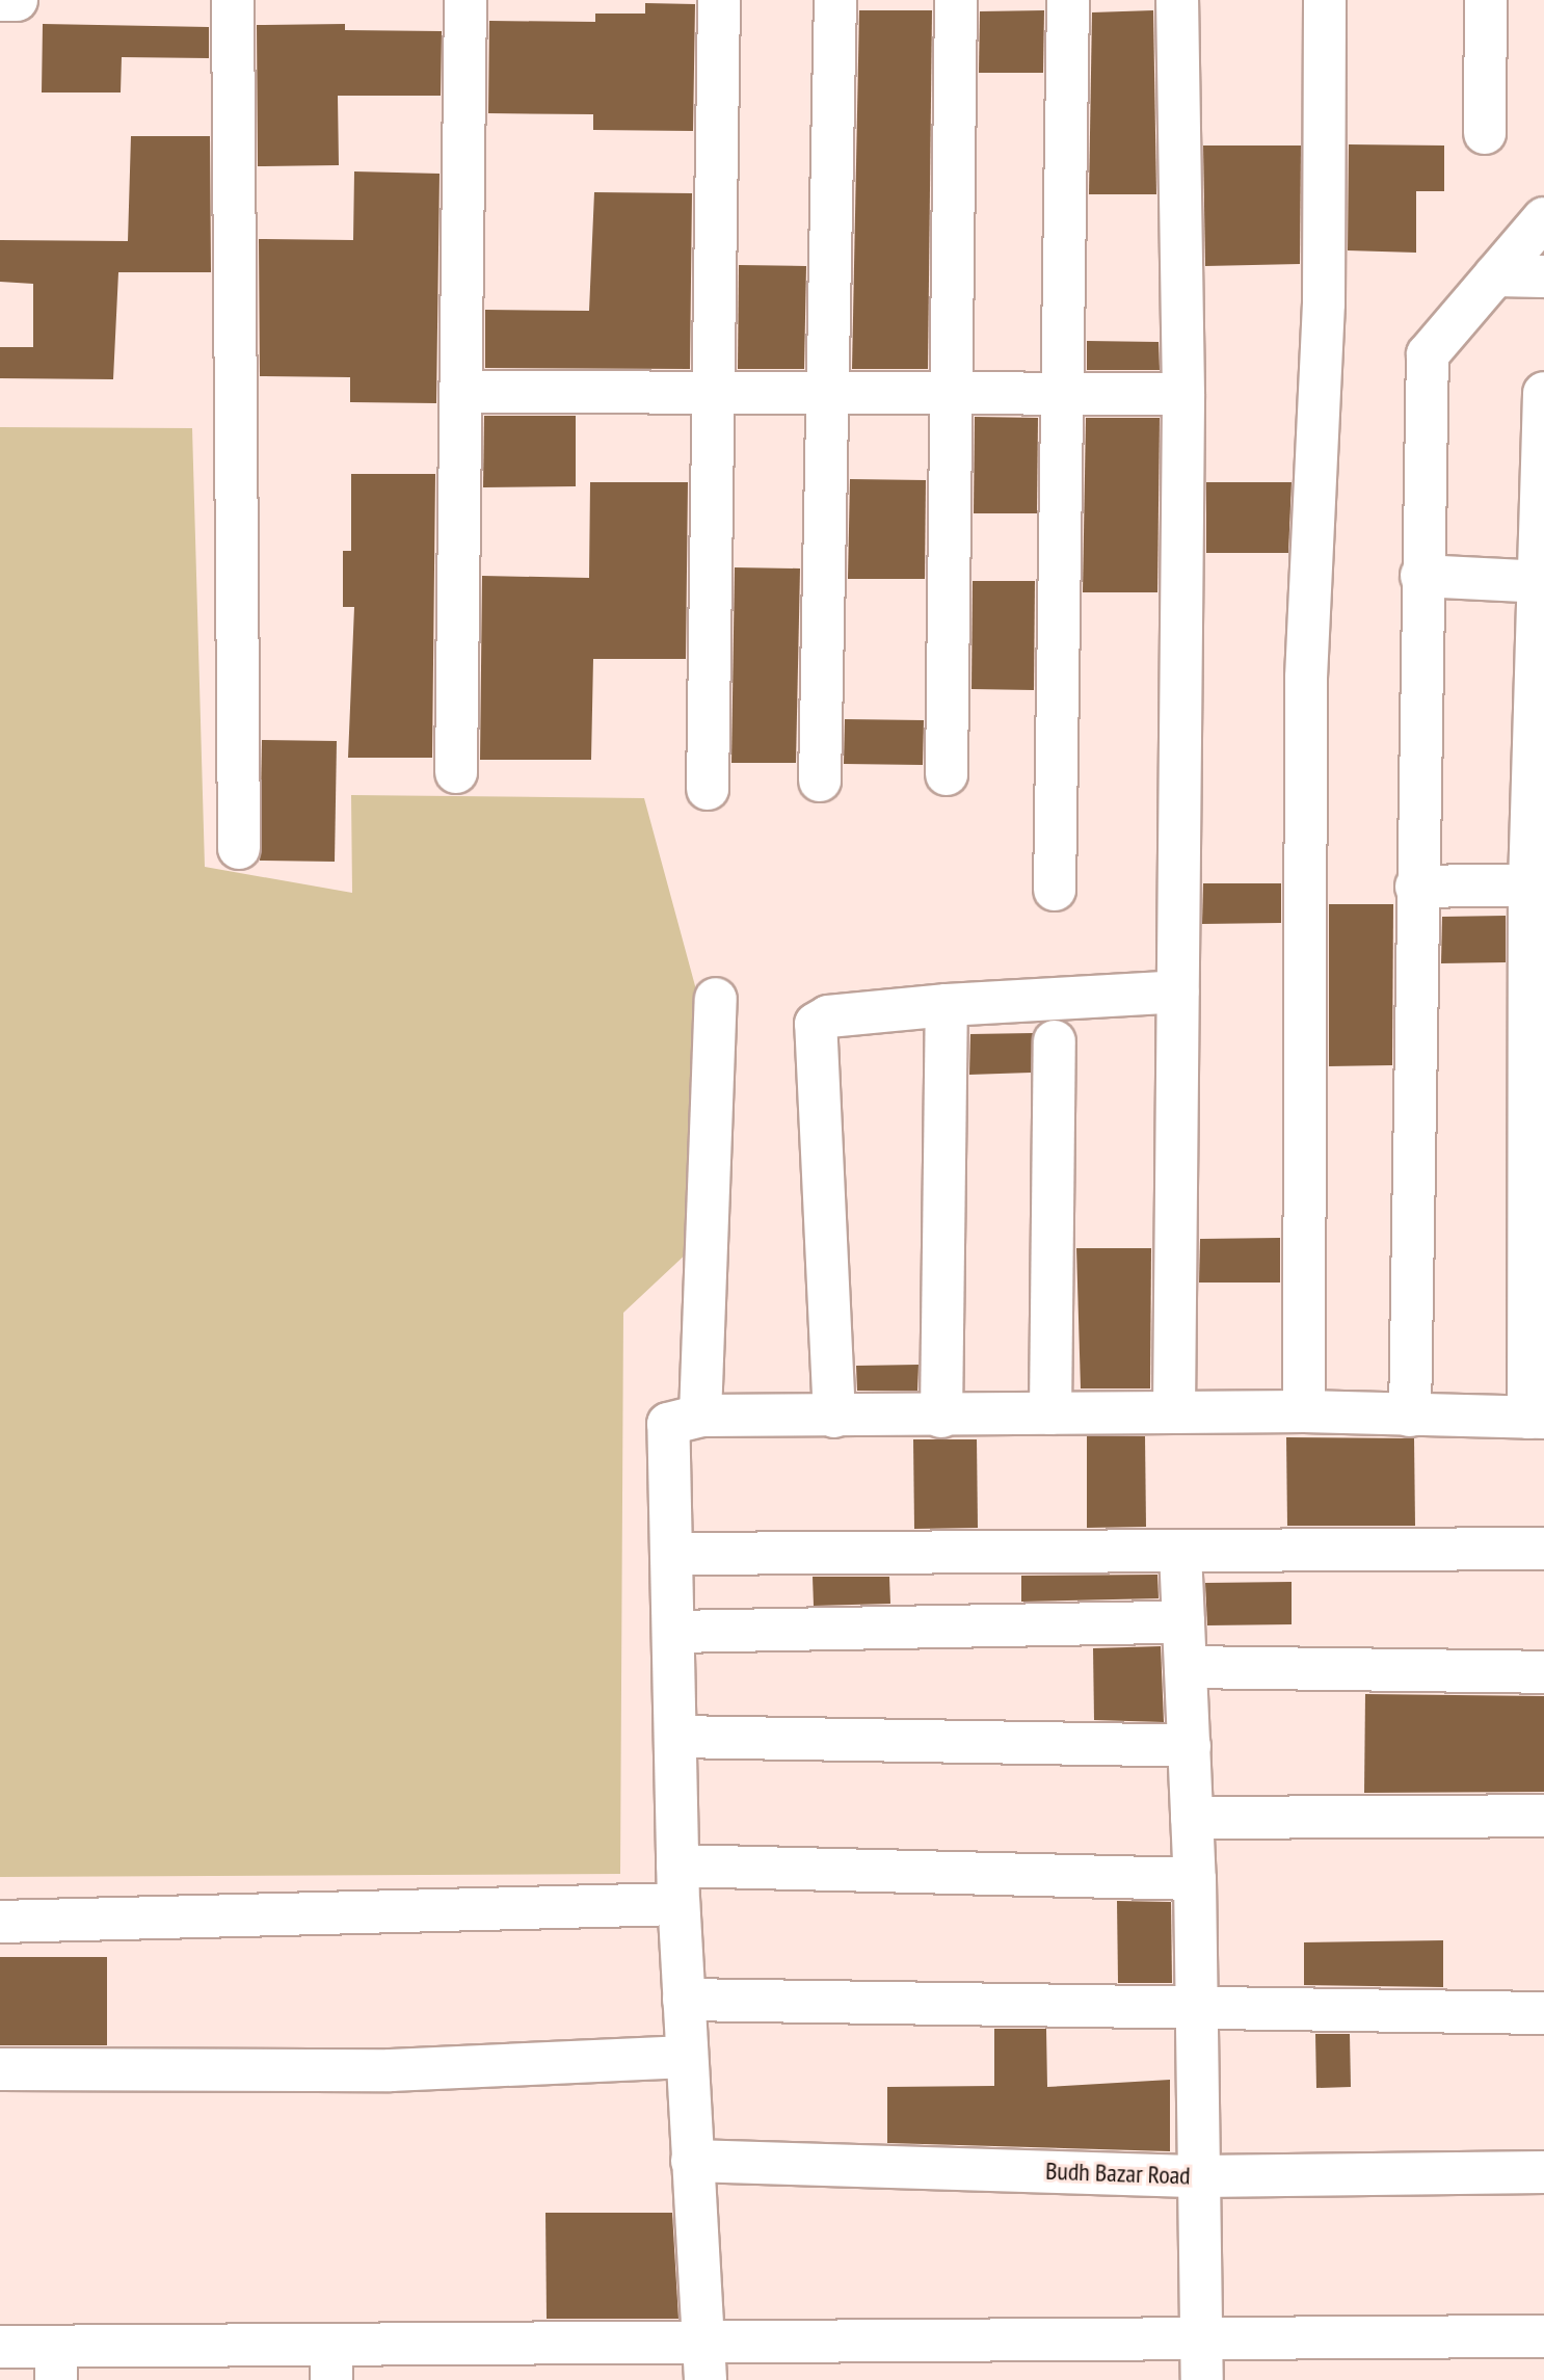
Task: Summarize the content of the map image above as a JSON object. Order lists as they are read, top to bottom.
{
  "streets": {
    "street": ["Budh Bazar Road"]
  }
}
